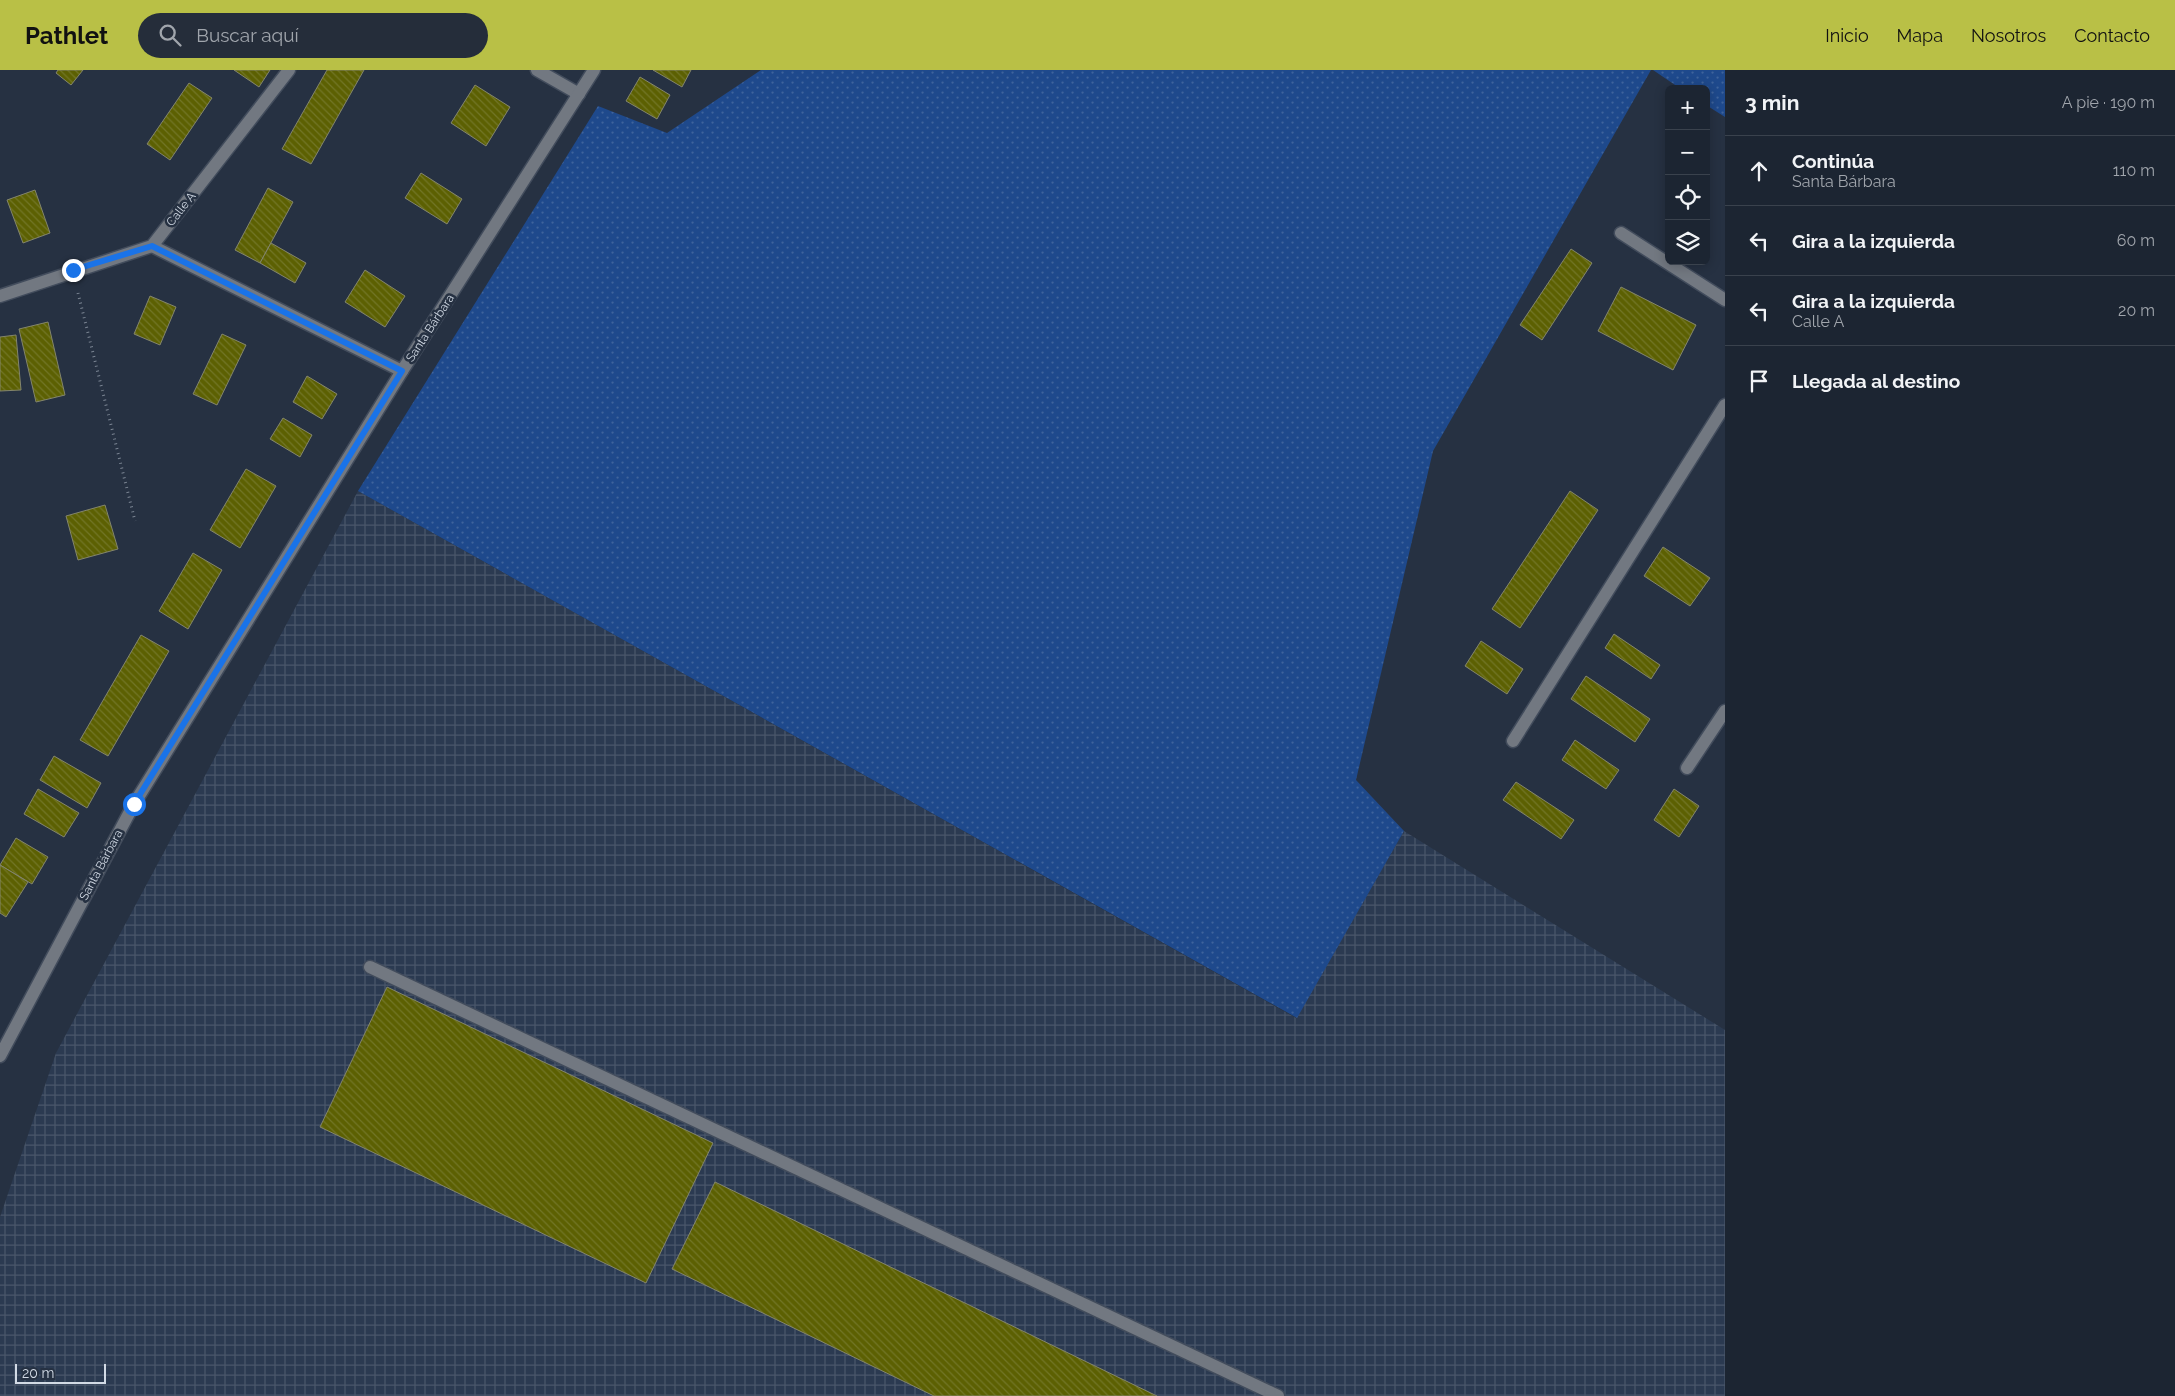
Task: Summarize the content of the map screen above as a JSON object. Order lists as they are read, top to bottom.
{
  "streets": {
    "street": ["Calle A", "Santa Bárbara"]
  },
  "scale_bar": "20 m",
  "page": {
    "header": "Pathlet",
    "search": "Buscar aquí",
    "nav": [
      "Inicio",
      "Mapa",
      "Nosotros",
      "Contacto"
    ],
    "heading": ["3 min", "A pie · 190 m"],
    "map_buttons": ["+", "−"],
    "list": [
      ["Continúa", "Santa Bárbara", "110 m"],
      ["Gira a la izquierda", "60 m"],
      ["Gira a la izquierda", "Calle A", "20 m"],
      "Llegada al destino"
    ],
    "scale": "20 m"
  }
}
